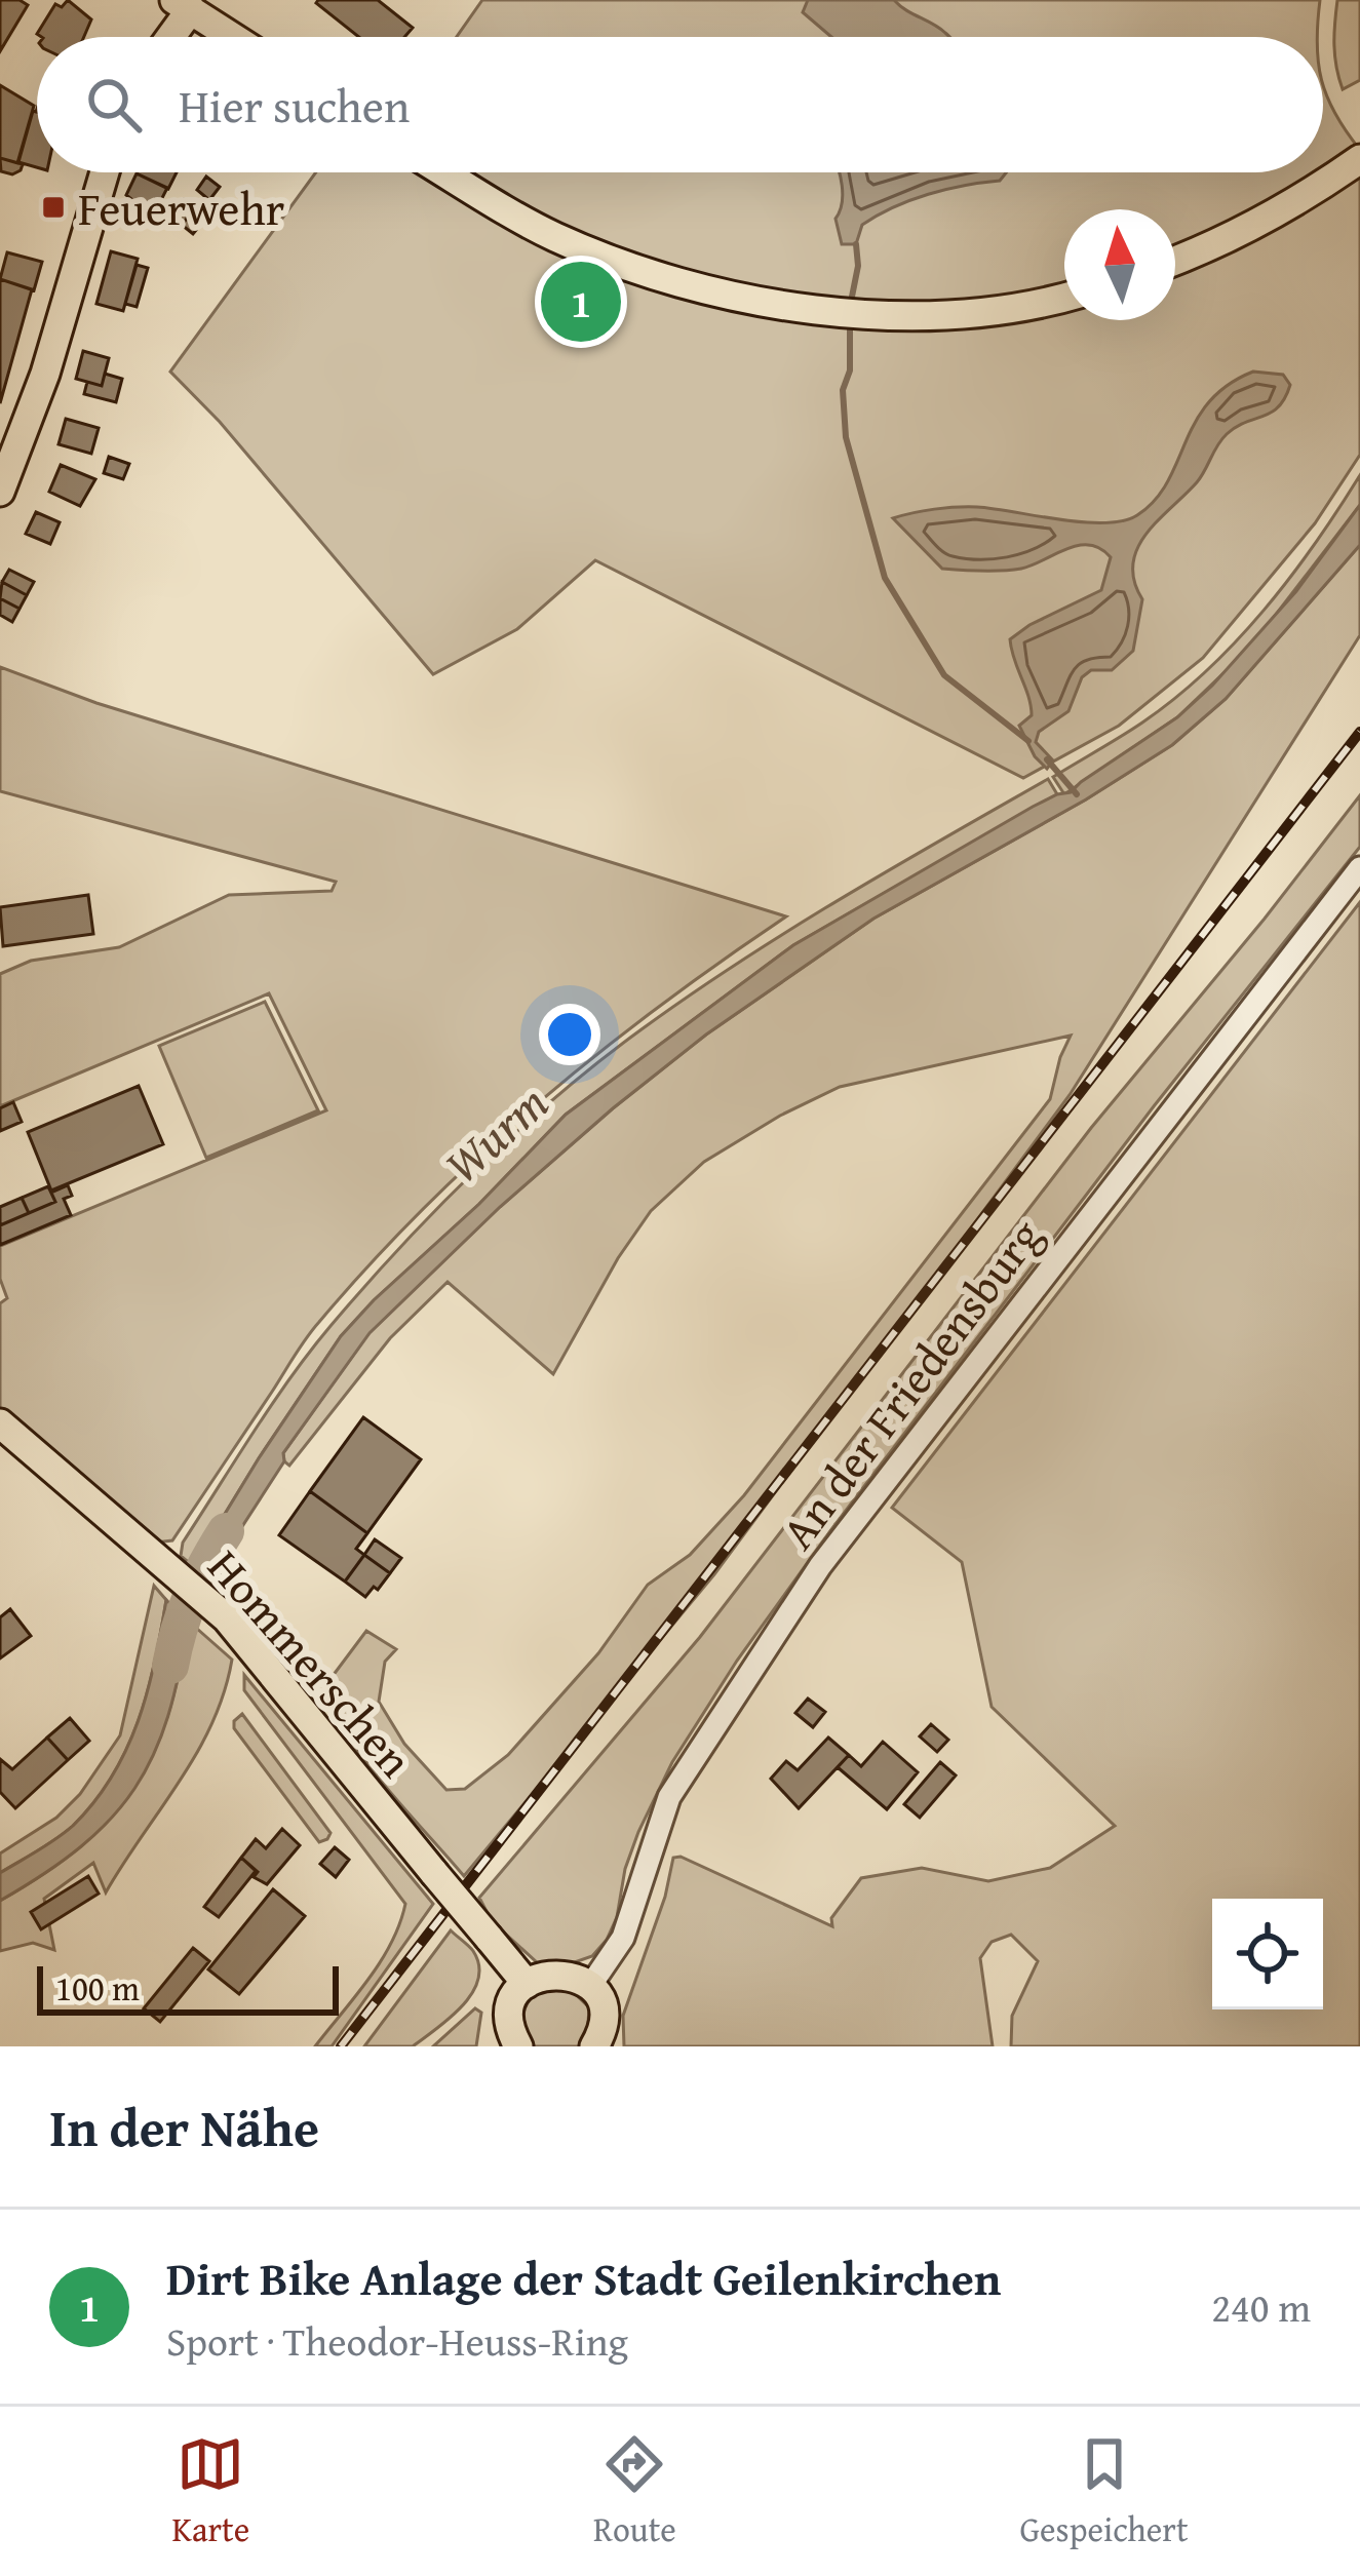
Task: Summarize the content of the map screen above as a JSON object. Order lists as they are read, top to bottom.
{
  "streets": {
    "main road": ["Hommerschen"],
    "street": ["An der Friedensburg"]
  },
  "water": ["Wurm"],
  "places": {
    "transit": ["Feuerwehr"]
  },
  "scale_bar": "100 m",
  "north": "top",
  "page": {
    "search": "Hier suchen",
    "pins": "1",
    "scale": "100 m",
    "heading": "In der Nähe",
    "list": [
      {
        "mark": "1",
        "name": "Dirt Bike Anlage der Stadt Geilenkirchen",
        "note": "Sport · Theodor-Heuss-Ring",
        "value": "240 m"
      }
    ],
    "nav": ["Karte", "Route", "Gespeichert"]
  }
}
